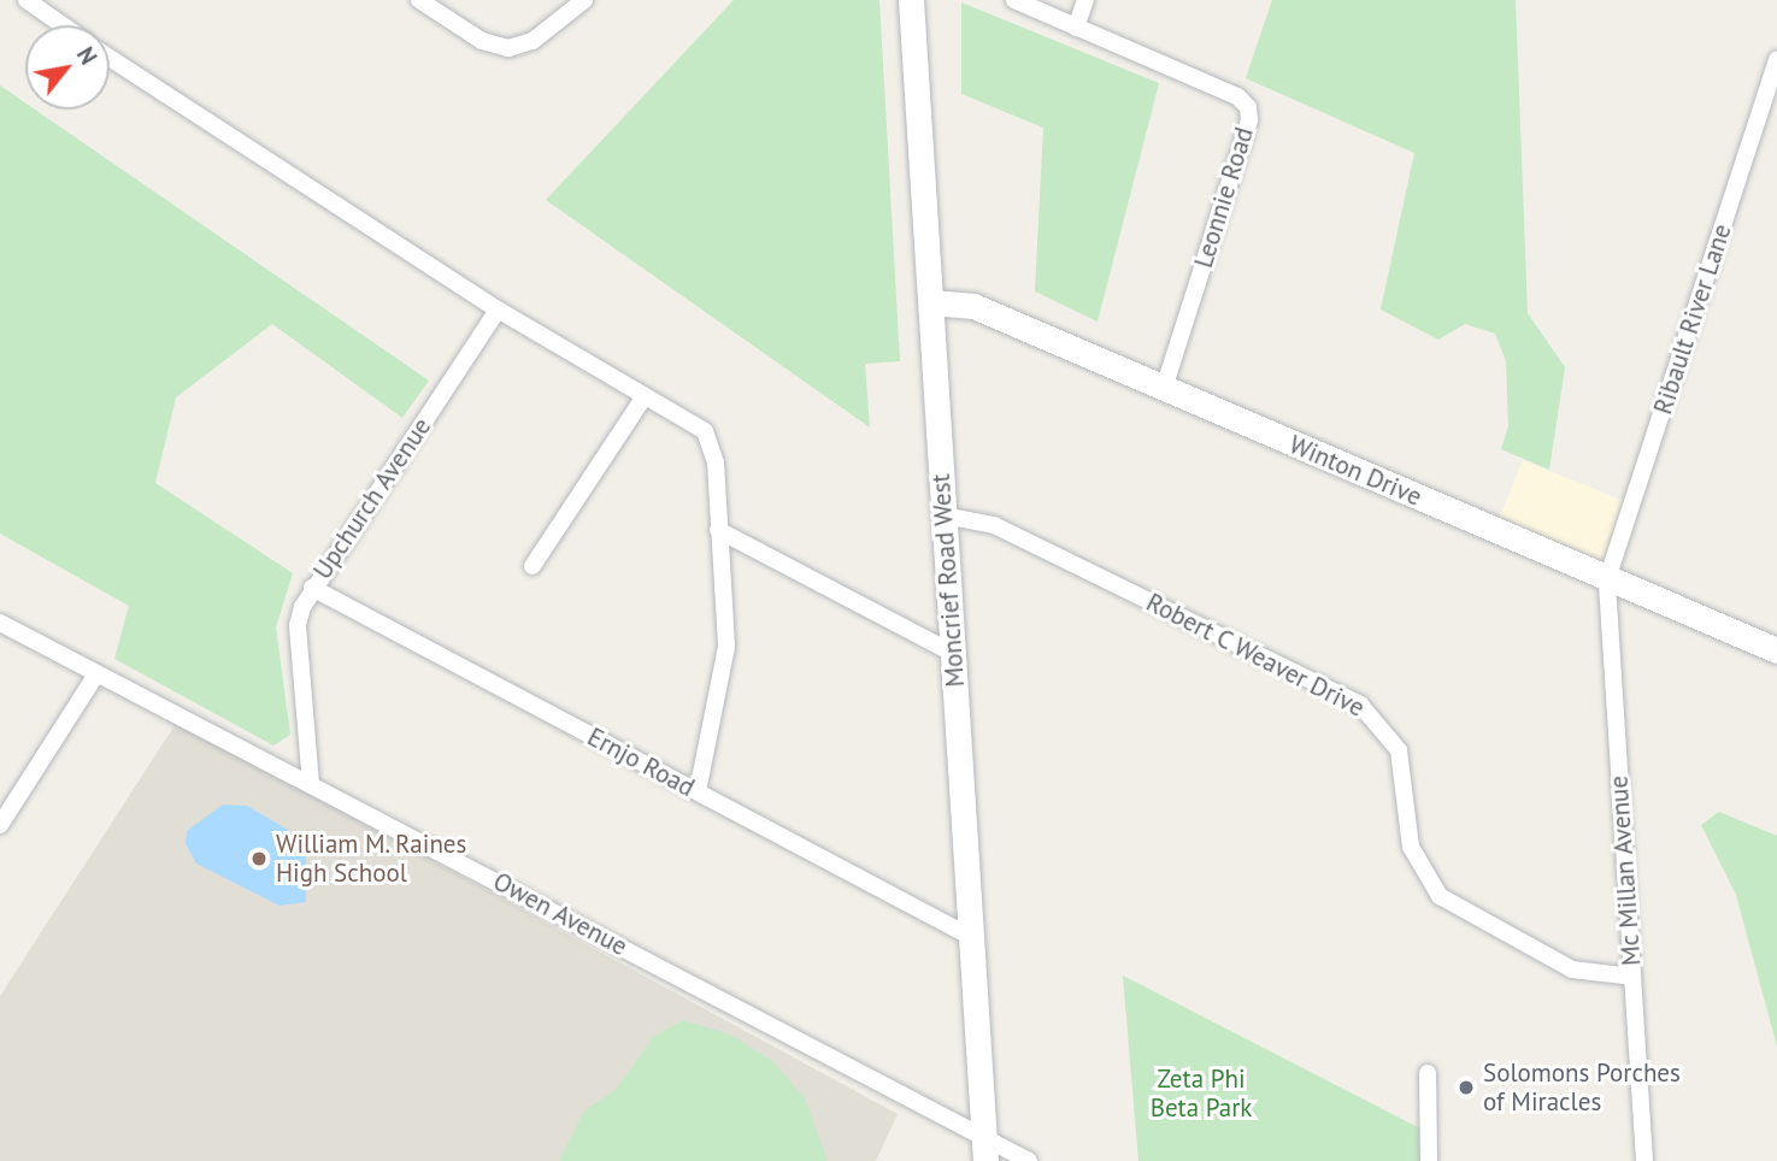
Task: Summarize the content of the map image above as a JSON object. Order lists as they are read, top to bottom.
{
  "streets": {
    "main road": ["Winton Drive", "Moncrief Road West"],
    "street": [
      "Leonnie Road",
      "Ribault River Lane",
      "Upchurch Avenue",
      "Robert C Weaver Drive",
      "Ernjo Road",
      "Mc Millan Avenue",
      "Owen Avenue"
    ]
  },
  "crossings": [
    ["Leonnie Road", "Winton Drive"],
    ["Ribault River Lane", "Winton Drive"],
    ["Ribault River Lane", "Mc Millan Avenue"],
    ["Winton Drive", "Moncrief Road West"],
    ["Winton Drive", "Mc Millan Avenue"],
    ["Upchurch Avenue", "Ernjo Road"],
    ["Upchurch Avenue", "Owen Avenue"],
    ["Moncrief Road West", "Robert C Weaver Drive"],
    ["Moncrief Road West", "Ernjo Road"],
    ["Moncrief Road West", "Owen Avenue"],
    ["Robert C Weaver Drive", "Mc Millan Avenue"]
  ],
  "parks": ["Zeta Phi Beta Park"],
  "places": ["William M. Raines High School", "Solomons Porches of Miracles"],
  "north": "top right"
}
